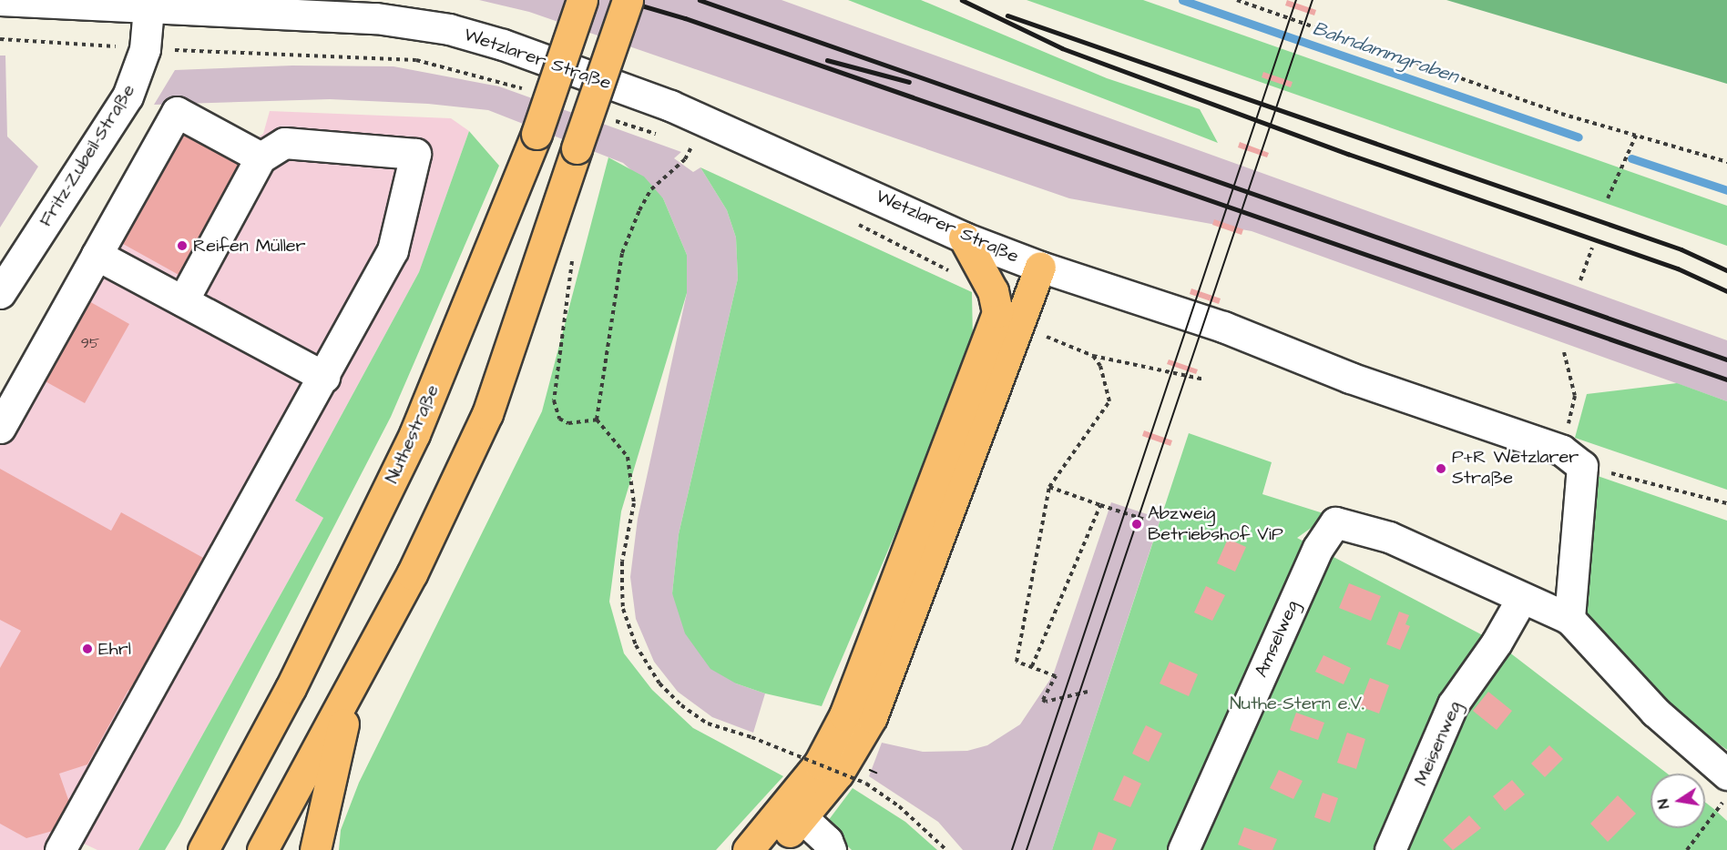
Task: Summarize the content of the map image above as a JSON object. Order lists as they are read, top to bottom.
{
  "streets": {
    "highway": ["Nuthestraße"],
    "street": [
      "Wetzlarer Straße",
      "Fritz-Zubeil-Straße",
      "Amselweg",
      "Meisenweg"
    ]
  },
  "crossings": [
    ["Wetzlarer Straße", "Fritz-Zubeil-Straße"],
    ["Amselweg", "Meisenweg"]
  ],
  "water": ["Bahndammgraben"],
  "parks": ["Nuthe-Stern e.V."],
  "places": [
    "Reifen Müller",
    "P+R Wetzlarer Straße",
    "Abzweig Betriebshof ViP",
    "Ehrl"
  ],
  "house_numbers": ["95"],
  "north": "left"
}
